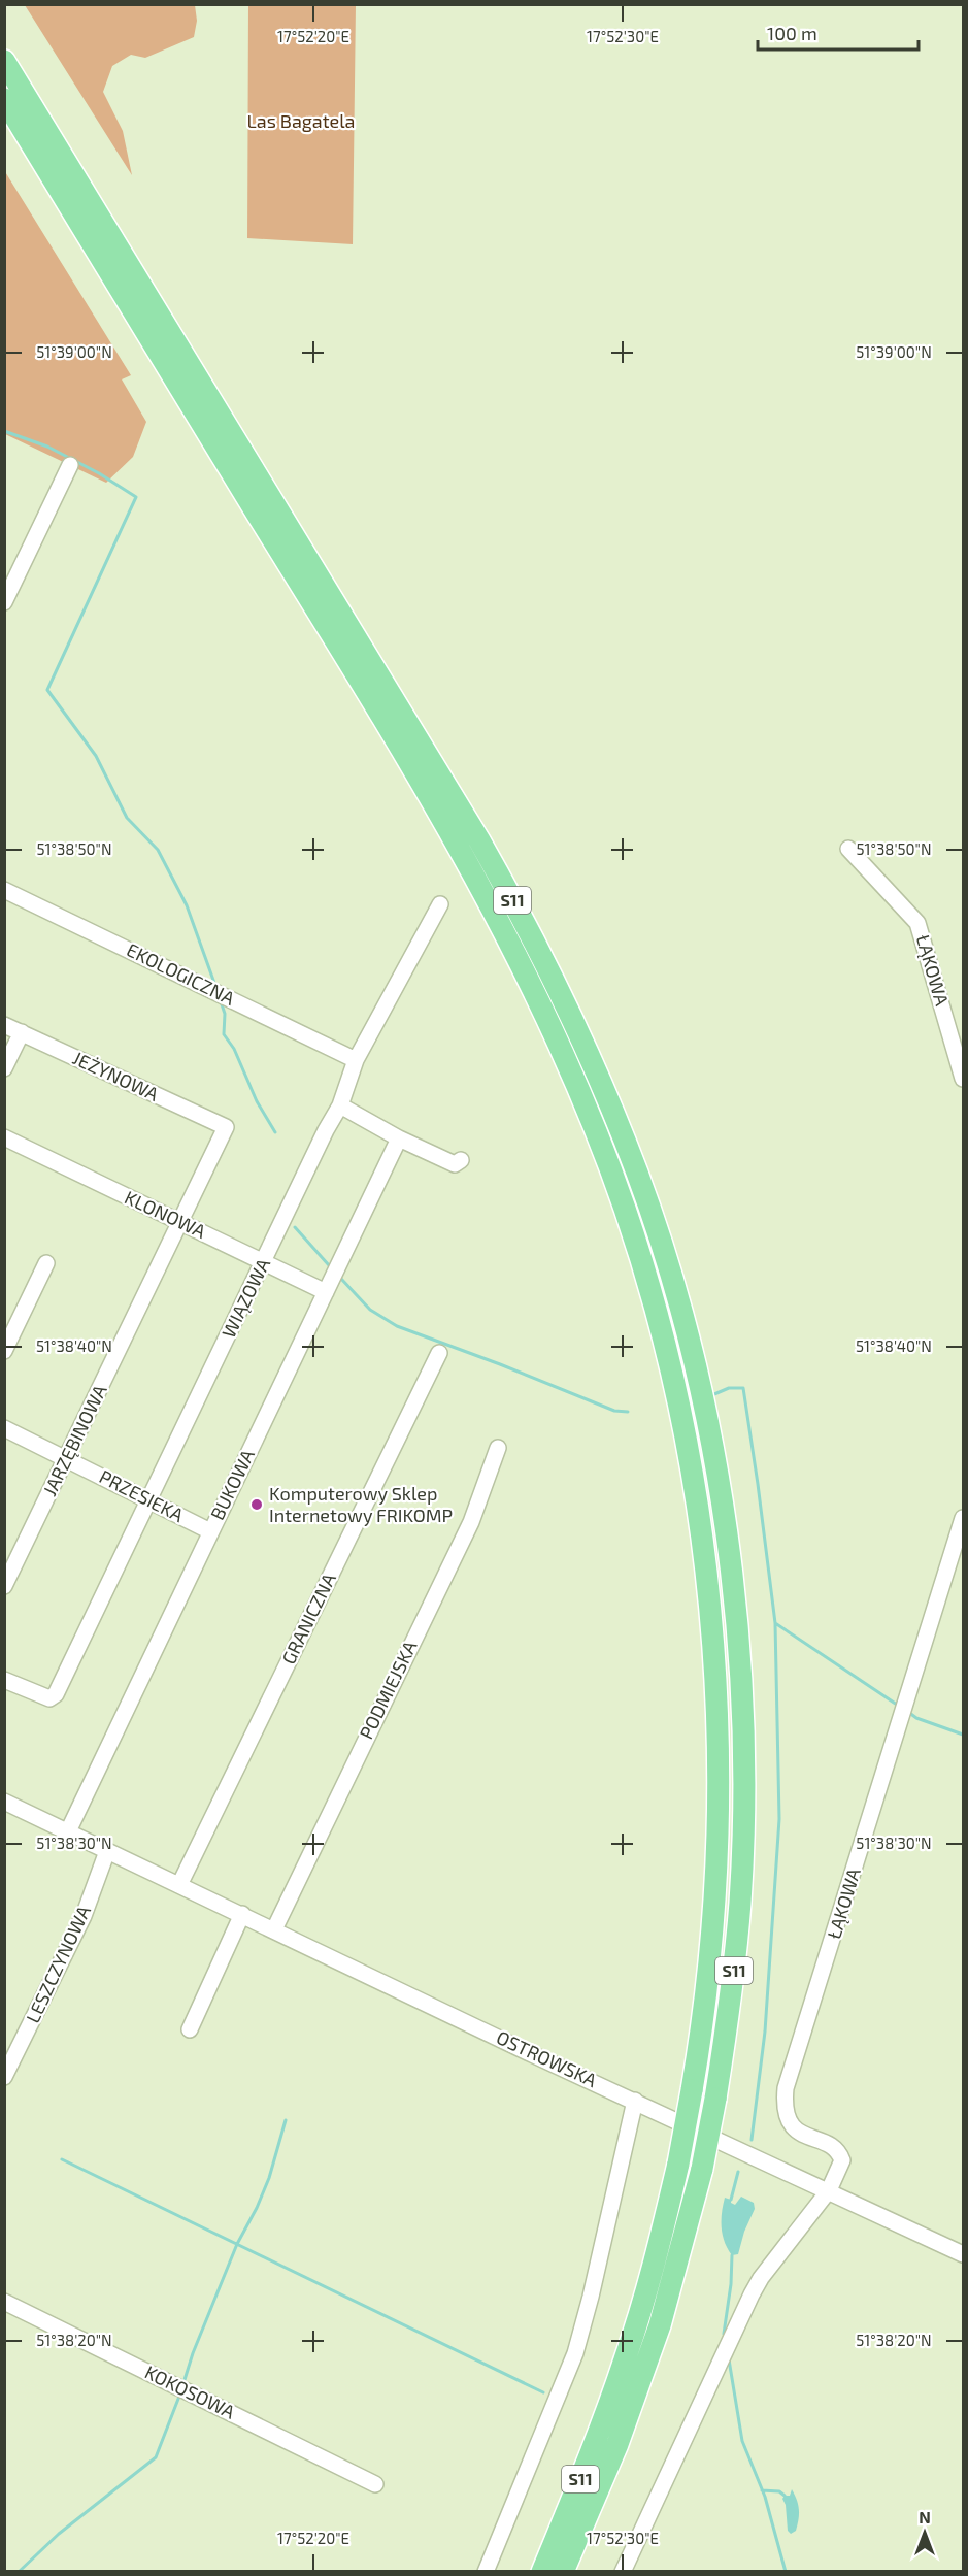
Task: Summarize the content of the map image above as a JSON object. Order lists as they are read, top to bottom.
{
  "streets": {
    "highway": ["S11"],
    "street": [
      "ŁĄKOWA",
      "EKOLOGICZNA",
      "JEŻYNOWA",
      "KLONOWA",
      "WIĄZOWA",
      "JARZĘBINOWA",
      "BUKOWA",
      "PRZESIEKA",
      "GRANICZNA",
      "PODMIEJSKA",
      "LESZCZYNOWA",
      "OSTROWSKA",
      "KOKOSOWA"
    ]
  },
  "crossings": [
    ["ŁĄKOWA", "OSTROWSKA"],
    ["EKOLOGICZNA", "WIĄZOWA"],
    ["JEŻYNOWA", "JARZĘBINOWA"],
    ["KLONOWA", "WIĄZOWA"],
    ["KLONOWA", "JARZĘBINOWA"],
    ["KLONOWA", "BUKOWA"],
    ["WIĄZOWA", "PRZESIEKA"],
    ["JARZĘBINOWA", "PRZESIEKA"],
    ["BUKOWA", "PRZESIEKA"],
    ["BUKOWA", "OSTROWSKA"],
    ["GRANICZNA", "OSTROWSKA"],
    ["PODMIEJSKA", "OSTROWSKA"],
    ["LESZCZYNOWA", "OSTROWSKA"]
  ],
  "parks": ["Las Bagatela"],
  "places": ["Komputerowy Sklep Internetowy FRIKOMP"],
  "scale_bar": "100 m",
  "north": "top",
  "coordinates": [
    "17°52'20\"E",
    "17°52'30\"E",
    "51°39'00\"N",
    "51°38'50\"N",
    "51°38'40\"N",
    "51°38'30\"N",
    "51°38'20\"N"
  ]
}
